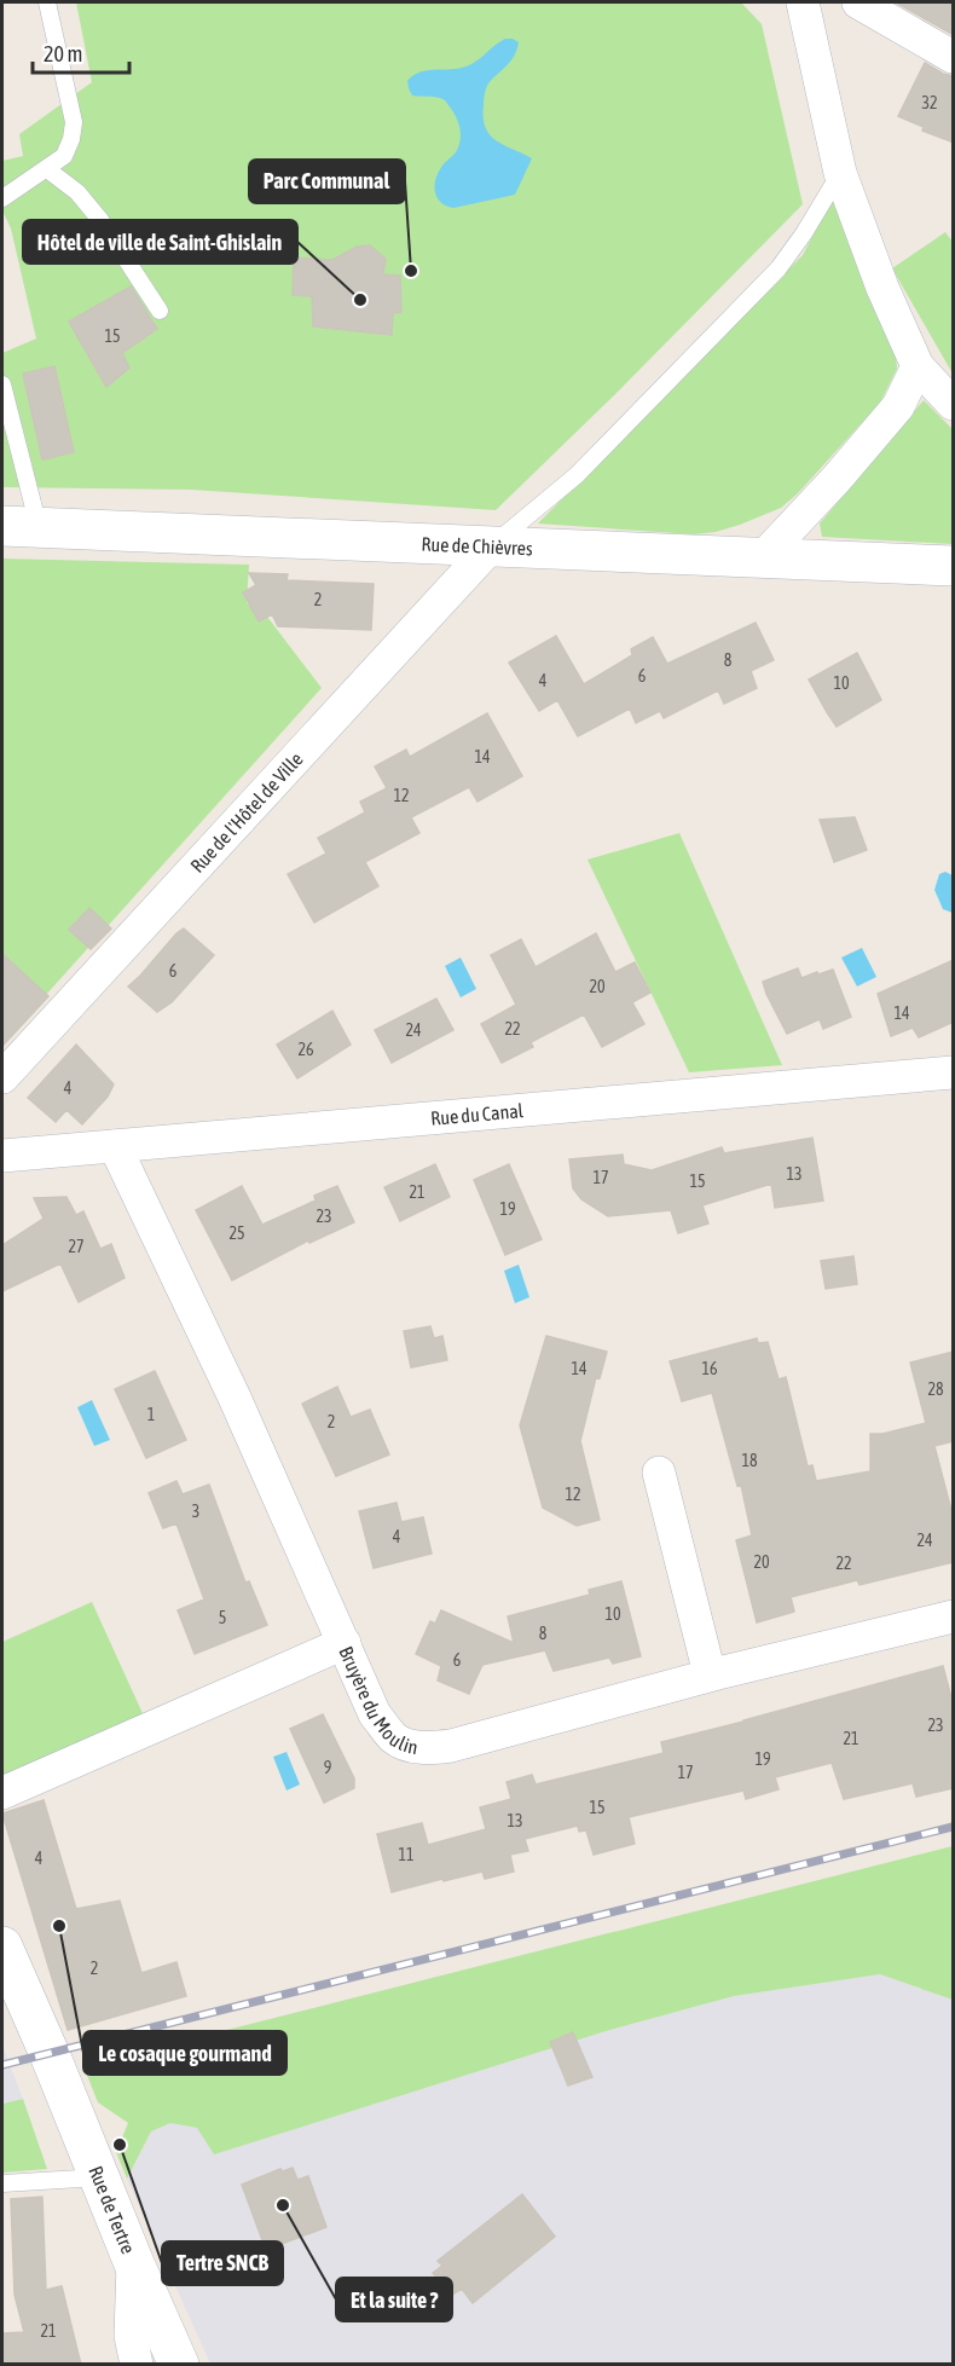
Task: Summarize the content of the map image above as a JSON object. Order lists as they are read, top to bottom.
{
  "streets": {
    "main road": ["Rue de Chièvres", "Rue de Tertre"],
    "street": ["Rue de l'Hôtel de Ville", "Rue du Canal", "Bruyère du Moulin"]
  },
  "crossings": [
    ["Rue de Chièvres", "Rue de l'Hôtel de Ville"],
    ["Rue du Canal", "Bruyère du Moulin"]
  ],
  "places": [
    "Parc Communal",
    "Hôtel de ville de Saint-Ghislain",
    "Le cosaque gourmand",
    "Tertre SNCB",
    "Et la suite ?"
  ],
  "house_numbers": [
    "32",
    "15",
    "2",
    "8",
    "6",
    "4",
    "10",
    "14",
    "12",
    "6",
    "20",
    "14",
    "22",
    "24",
    "26",
    "4",
    "13",
    "17",
    "15",
    "21",
    "19",
    "23",
    "25",
    "27",
    "14",
    "16",
    "28",
    "1",
    "2",
    "18",
    "12",
    "3",
    "4",
    "24",
    "20",
    "22",
    "10",
    "5",
    "8",
    "6",
    "23",
    "21",
    "19",
    "9",
    "17",
    "15",
    "13",
    "11",
    "4",
    "2",
    "21"
  ],
  "scale_bar": "20 m"
}
